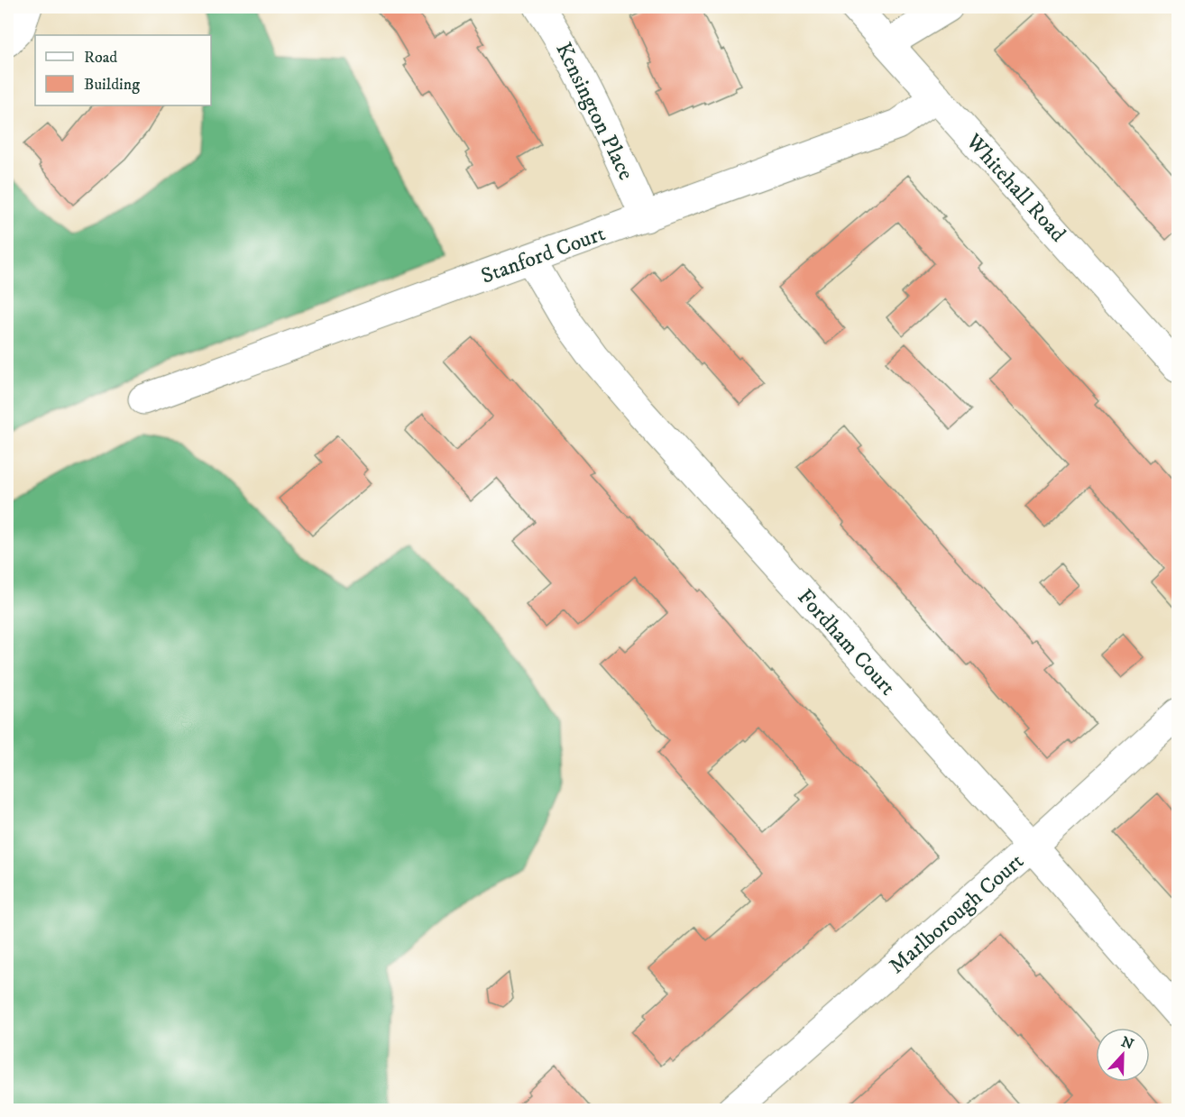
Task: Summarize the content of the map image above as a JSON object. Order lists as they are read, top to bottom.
{
  "streets": {
    "street": [
      "Kensington Place",
      "Whitehall Road",
      "Stanford Court",
      "Fordham Court",
      "Marlborough Court"
    ]
  },
  "crossings": [
    ["Kensington Place", "Stanford Court"],
    ["Whitehall Road", "Stanford Court"],
    ["Stanford Court", "Fordham Court"],
    ["Fordham Court", "Marlborough Court"]
  ],
  "legend": ["Road", "Building"],
  "north": "top"
}
